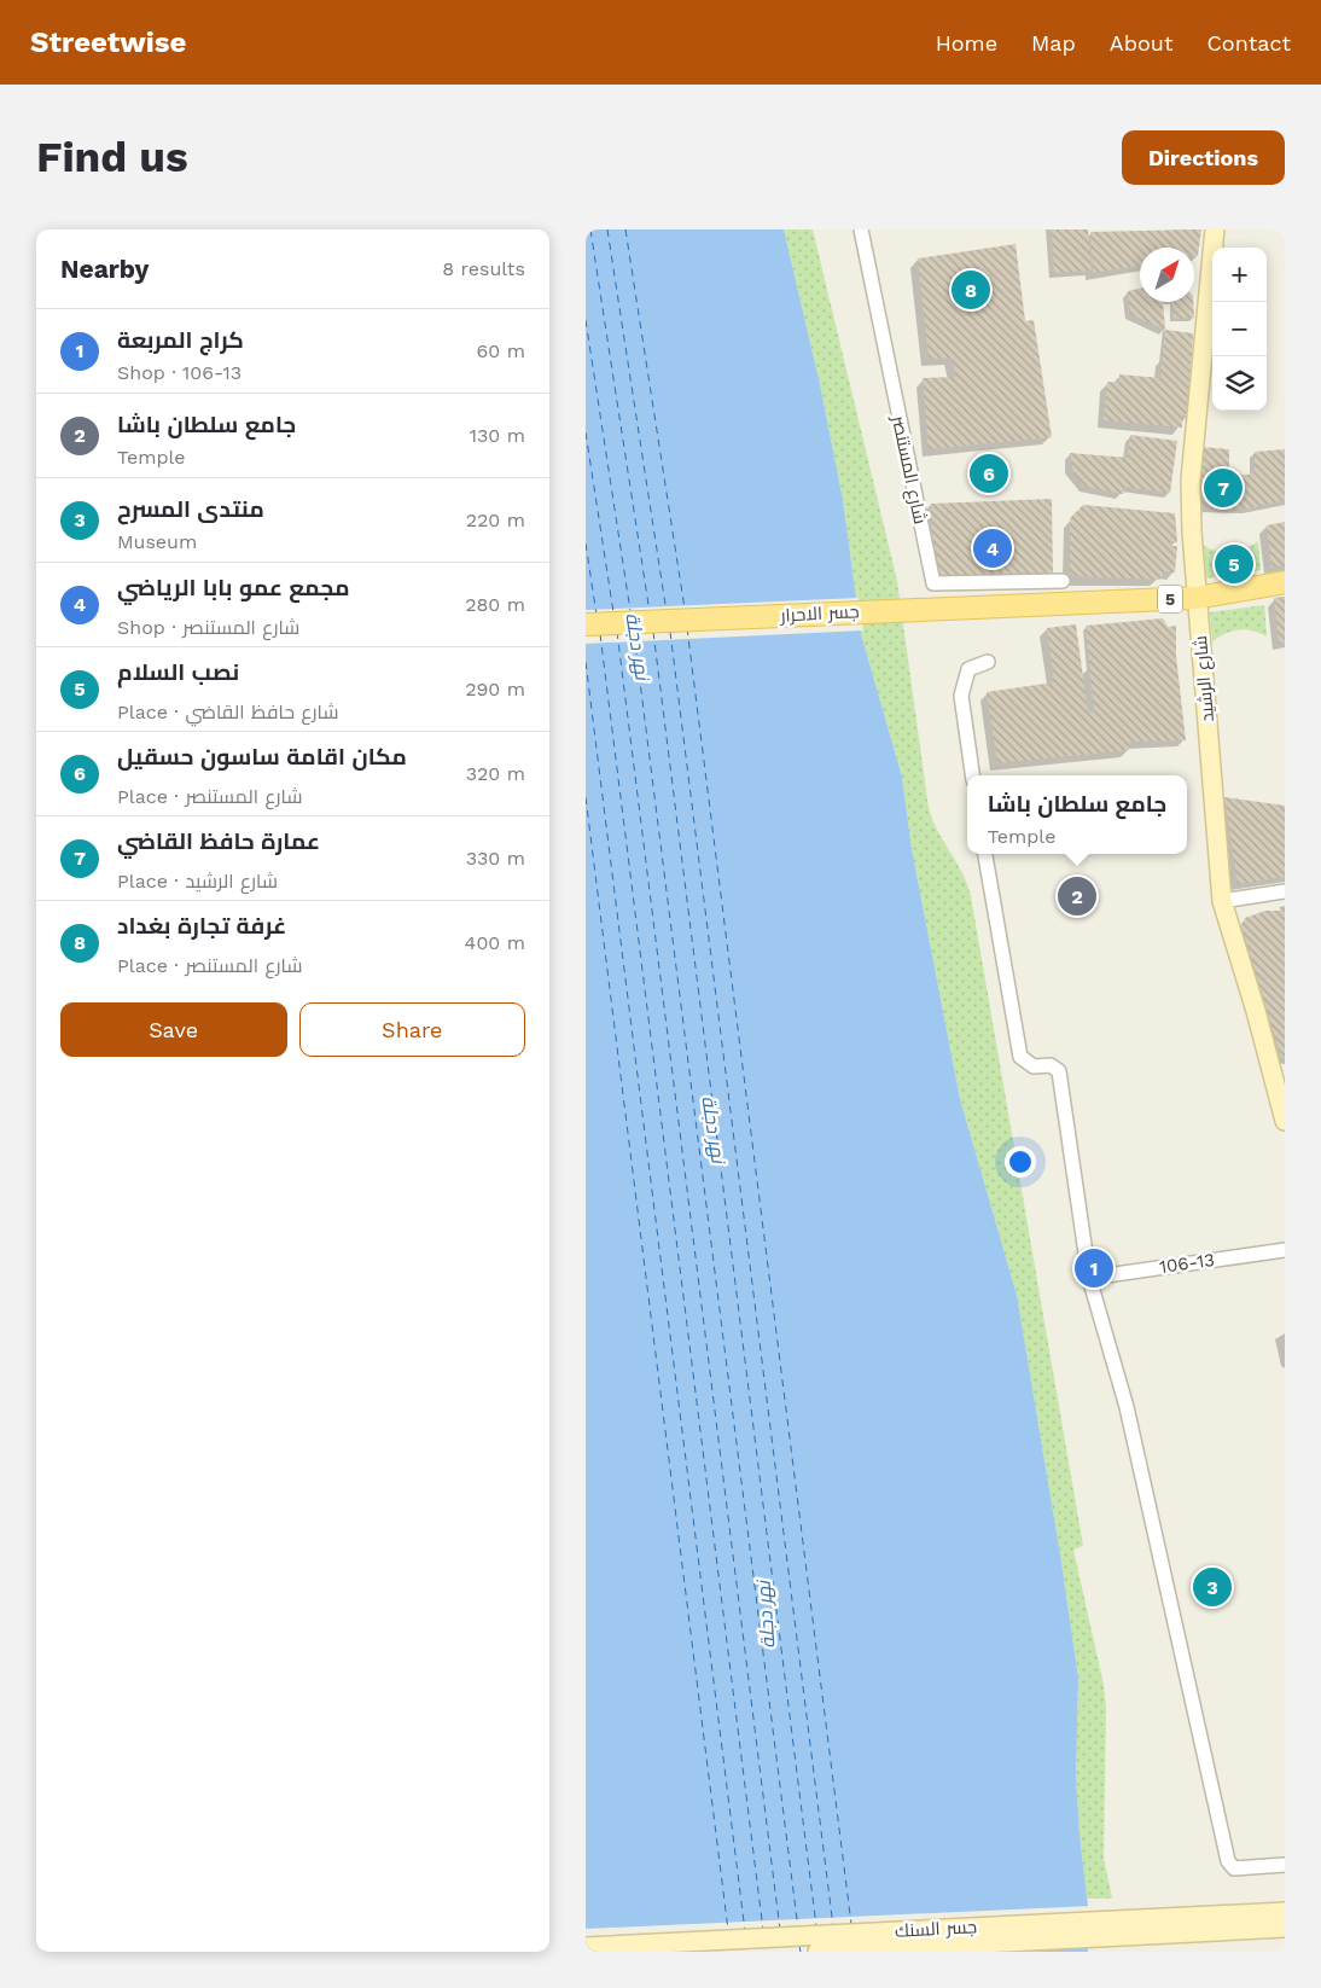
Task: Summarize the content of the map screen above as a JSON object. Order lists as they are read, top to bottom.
{
  "streets": {
    "main road": [
      "5",
      "جسر الاحرار",
      "شارع الرشيد",
      "جسر السنك"
    ],
    "street": ["شارع المستنصر", "106-13"]
  },
  "crossings": [
    ["5", "جسر الاحرار"],
    ["5", "شارع الرشيد"],
    ["جسر الاحرار", "شارع الرشيد"]
  ],
  "water": ["نهر دجلة"],
  "north": "top right",
  "page": {
    "header": "Streetwise",
    "nav": [
      "Home",
      "Map",
      "About",
      "Contact"
    ],
    "buttons": [
      "Directions",
      ["Save", "Share"]
    ],
    "title": "Find us",
    "heading": ["Nearby", "8 results"],
    "map_buttons": ["+", "−"],
    "pins": [
      "8",
      "6",
      "7",
      "4",
      "5",
      "2",
      "1",
      "3"
    ],
    "list": [
      {
        "mark": "1",
        "name": "كراج المربعة",
        "note": "Shop · 106-13",
        "value": "60 m"
      },
      {
        "mark": "2",
        "name": "جامع سلطان باشا",
        "note": "Temple",
        "value": "130 m"
      },
      {
        "mark": "3",
        "name": "منتدى المسرح",
        "note": "Museum",
        "value": "220 m"
      },
      {
        "mark": "4",
        "name": "مجمع عمو بابا الرياضي",
        "note": "Shop · شارع المستنصر",
        "value": "280 m"
      },
      {
        "mark": "5",
        "name": "نصب السلام",
        "note": "Place · شارع حافظ القاضي",
        "value": "290 m"
      },
      {
        "mark": "6",
        "name": "مكان اقامة ساسون حسقيل",
        "note": "Place · شارع المستنصر",
        "value": "320 m"
      },
      {
        "mark": "7",
        "name": "عمارة حافظ القاضي",
        "note": "Place · شارع الرشيد",
        "value": "330 m"
      },
      {
        "mark": "8",
        "name": "غرفة تجارة بغداد",
        "note": "Place · شارع المستنصر",
        "value": "400 m"
      }
    ],
    "popup": ["جامع سلطان باشا", "Temple"]
  }
}
